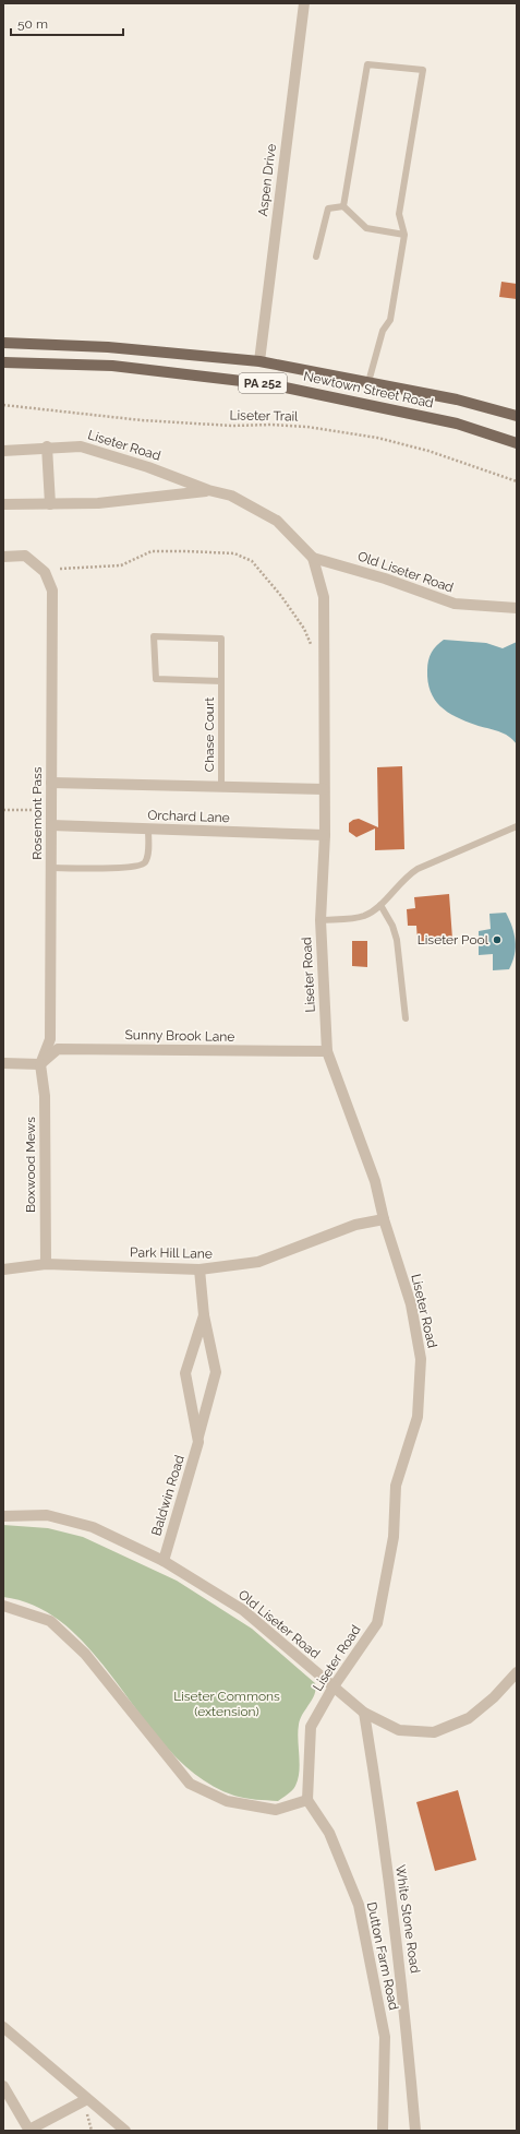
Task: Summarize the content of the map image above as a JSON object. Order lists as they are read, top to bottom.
{
  "streets": {
    "main road": ["PA 252", "Newtown Street Road"],
    "street": [
      "Aspen Drive",
      "Liseter Road",
      "Old Liseter Road",
      "Rosemont Pass",
      "Orchard Lane",
      "Sunny Brook Lane",
      "Boxwood Mews",
      "Park Hill Lane",
      "Baldwin Road",
      "White Stone Road",
      "Dutton Farm Road"
    ],
    "lane": ["Chase Court"],
    "path": ["Liseter Trail"]
  },
  "crossings": [
    ["Aspen Drive", "Newtown Street Road"],
    ["Liseter Road", "Old Liseter Road"],
    ["Liseter Road", "Orchard Lane"],
    ["Liseter Road", "Sunny Brook Lane"],
    ["Liseter Road", "Park Hill Lane"],
    ["Liseter Road", "Dutton Farm Road"],
    ["Old Liseter Road", "Baldwin Road"],
    ["Old Liseter Road", "White Stone Road"],
    ["Rosemont Pass", "Orchard Lane"],
    ["Rosemont Pass", "Sunny Brook Lane"],
    ["Rosemont Pass", "Boxwood Mews"],
    ["Sunny Brook Lane", "Boxwood Mews"],
    ["Boxwood Mews", "Park Hill Lane"],
    ["Park Hill Lane", "Baldwin Road"]
  ],
  "parks": ["Liseter Commons (extension)"],
  "places": ["Liseter Pool"],
  "scale_bar": "50 m"
}
